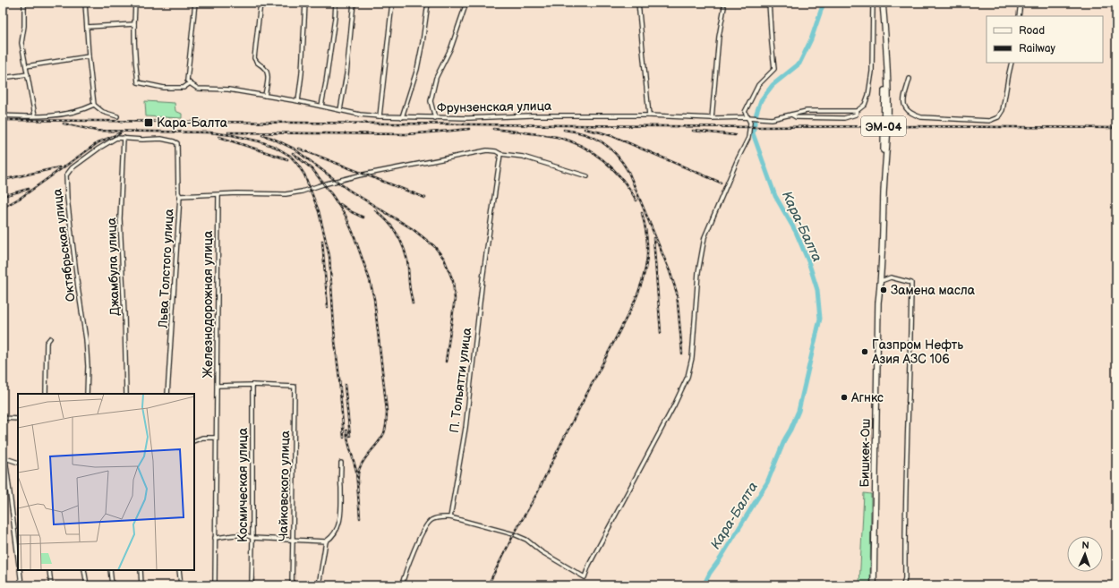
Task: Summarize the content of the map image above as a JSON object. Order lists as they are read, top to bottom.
{
  "streets": {
    "highway": ["ЭМ-04", "Бишкек-Ош"],
    "street": [
      "Фрунзенская улица",
      "Октябрьская улица",
      "Джамбула улица",
      "Льва Толстого улица",
      "Железнодорожная улица",
      "П. Тольятти улица",
      "Космическая улица",
      "Чайковского улица"
    ]
  },
  "crossings": [
    ["Октябрьская улица", "Джамбула улица"],
    ["Октябрьская улица", "Льва Толстого улица"],
    ["Космическая улица", "Чайковского улица"]
  ],
  "water": ["Кара-Балта"],
  "places": {
    "transit": ["Кара-Балта"],
    "other": ["Замена масла", "Газпром Нефть Азия АЗС 106", "Агнкс"]
  },
  "legend": ["Road", "Railway"],
  "north": "top"
}
